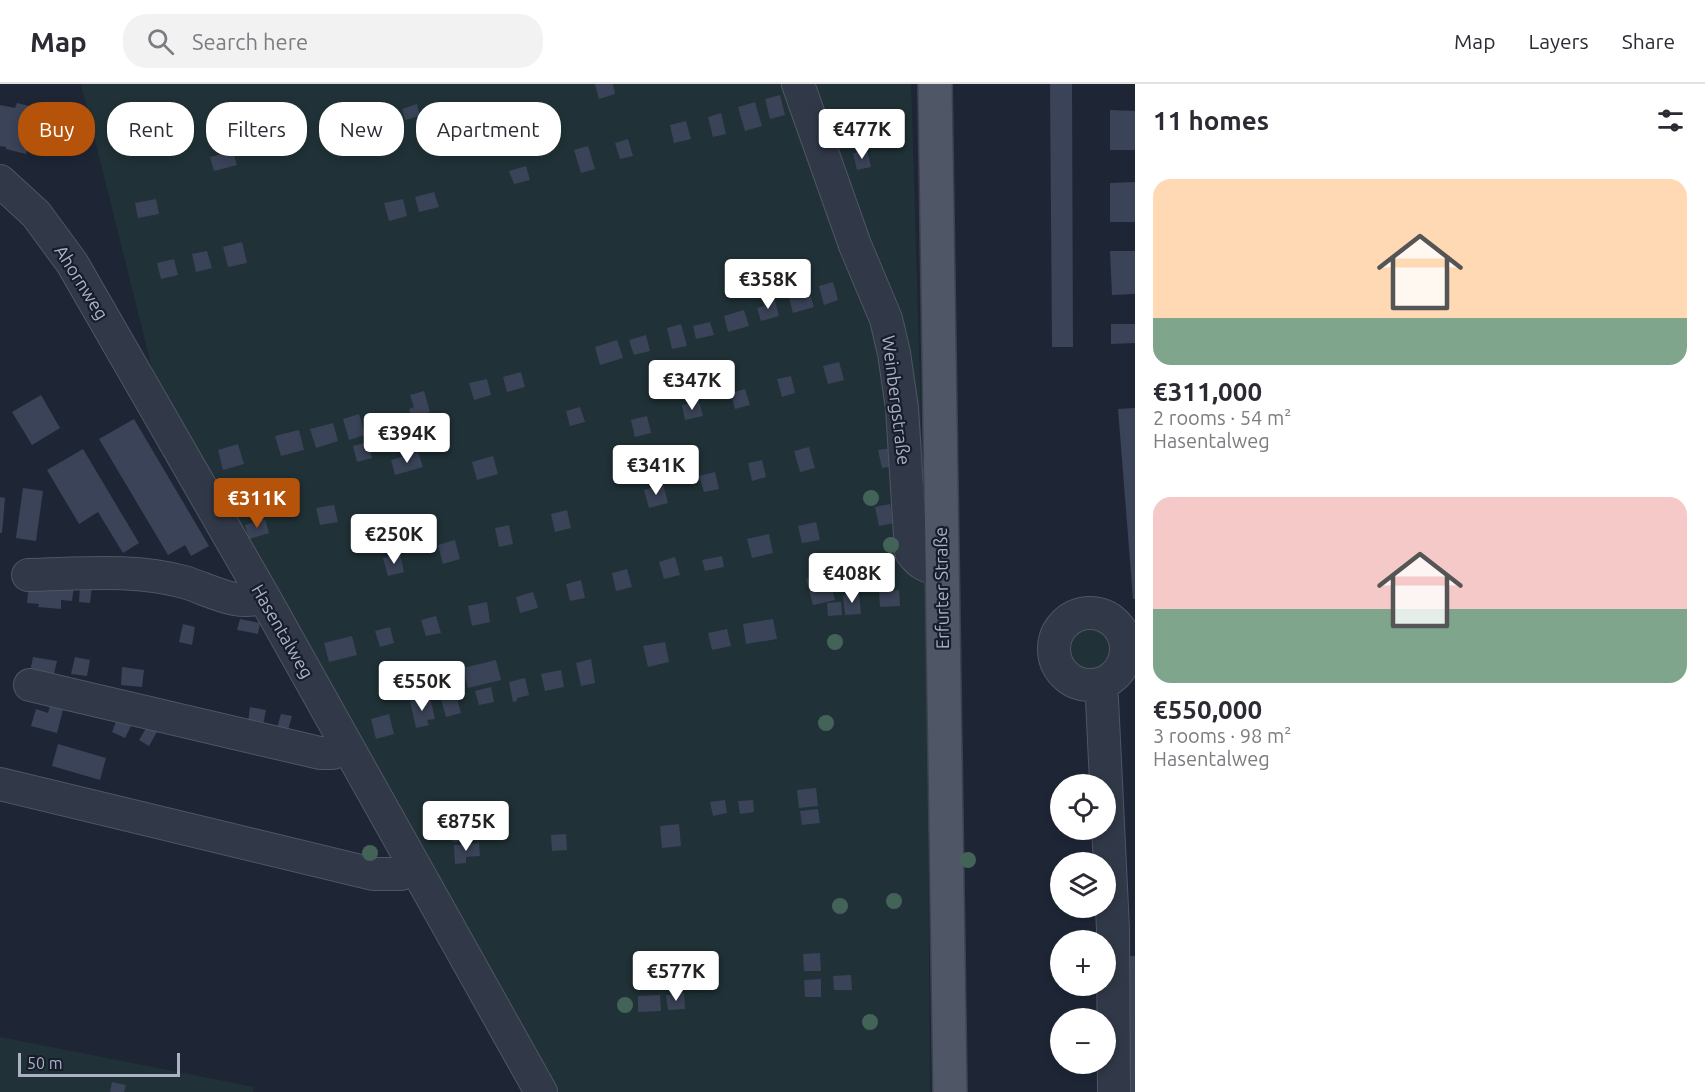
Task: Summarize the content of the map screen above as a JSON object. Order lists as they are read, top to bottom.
{
  "streets": {
    "main road": ["Erfurter Straße"],
    "street": ["Ahornweg", "Weinbergstraße", "Hasentalweg"]
  },
  "crossings": [
    ["Ahornweg", "Hasentalweg"],
    ["Weinbergstraße", "Erfurter Straße"]
  ],
  "scale_bar": "50 m",
  "page": {
    "header": "Map",
    "search": "Search here",
    "nav": ["Map", "Layers", "Share"],
    "heading": "11 homes",
    "chip": [
      "Buy",
      "Rent",
      "Filters",
      "New",
      "Apartment"
    ],
    "price": [
      "€477K",
      "€358K",
      "€347K",
      "€394K",
      "€341K",
      "€311K",
      "€250K",
      "€408K",
      "€550K",
      "€875K",
      "€577K"
    ],
    "list": [
      {
        "name": "€311,000",
        "note": "2 rooms · 54 m² · Hasentalweg"
      },
      {
        "name": "€550,000",
        "note": "3 rooms · 98 m² · Hasentalweg"
      }
    ],
    "map_buttons": ["+", "−"],
    "scale": "50 m"
  }
}
